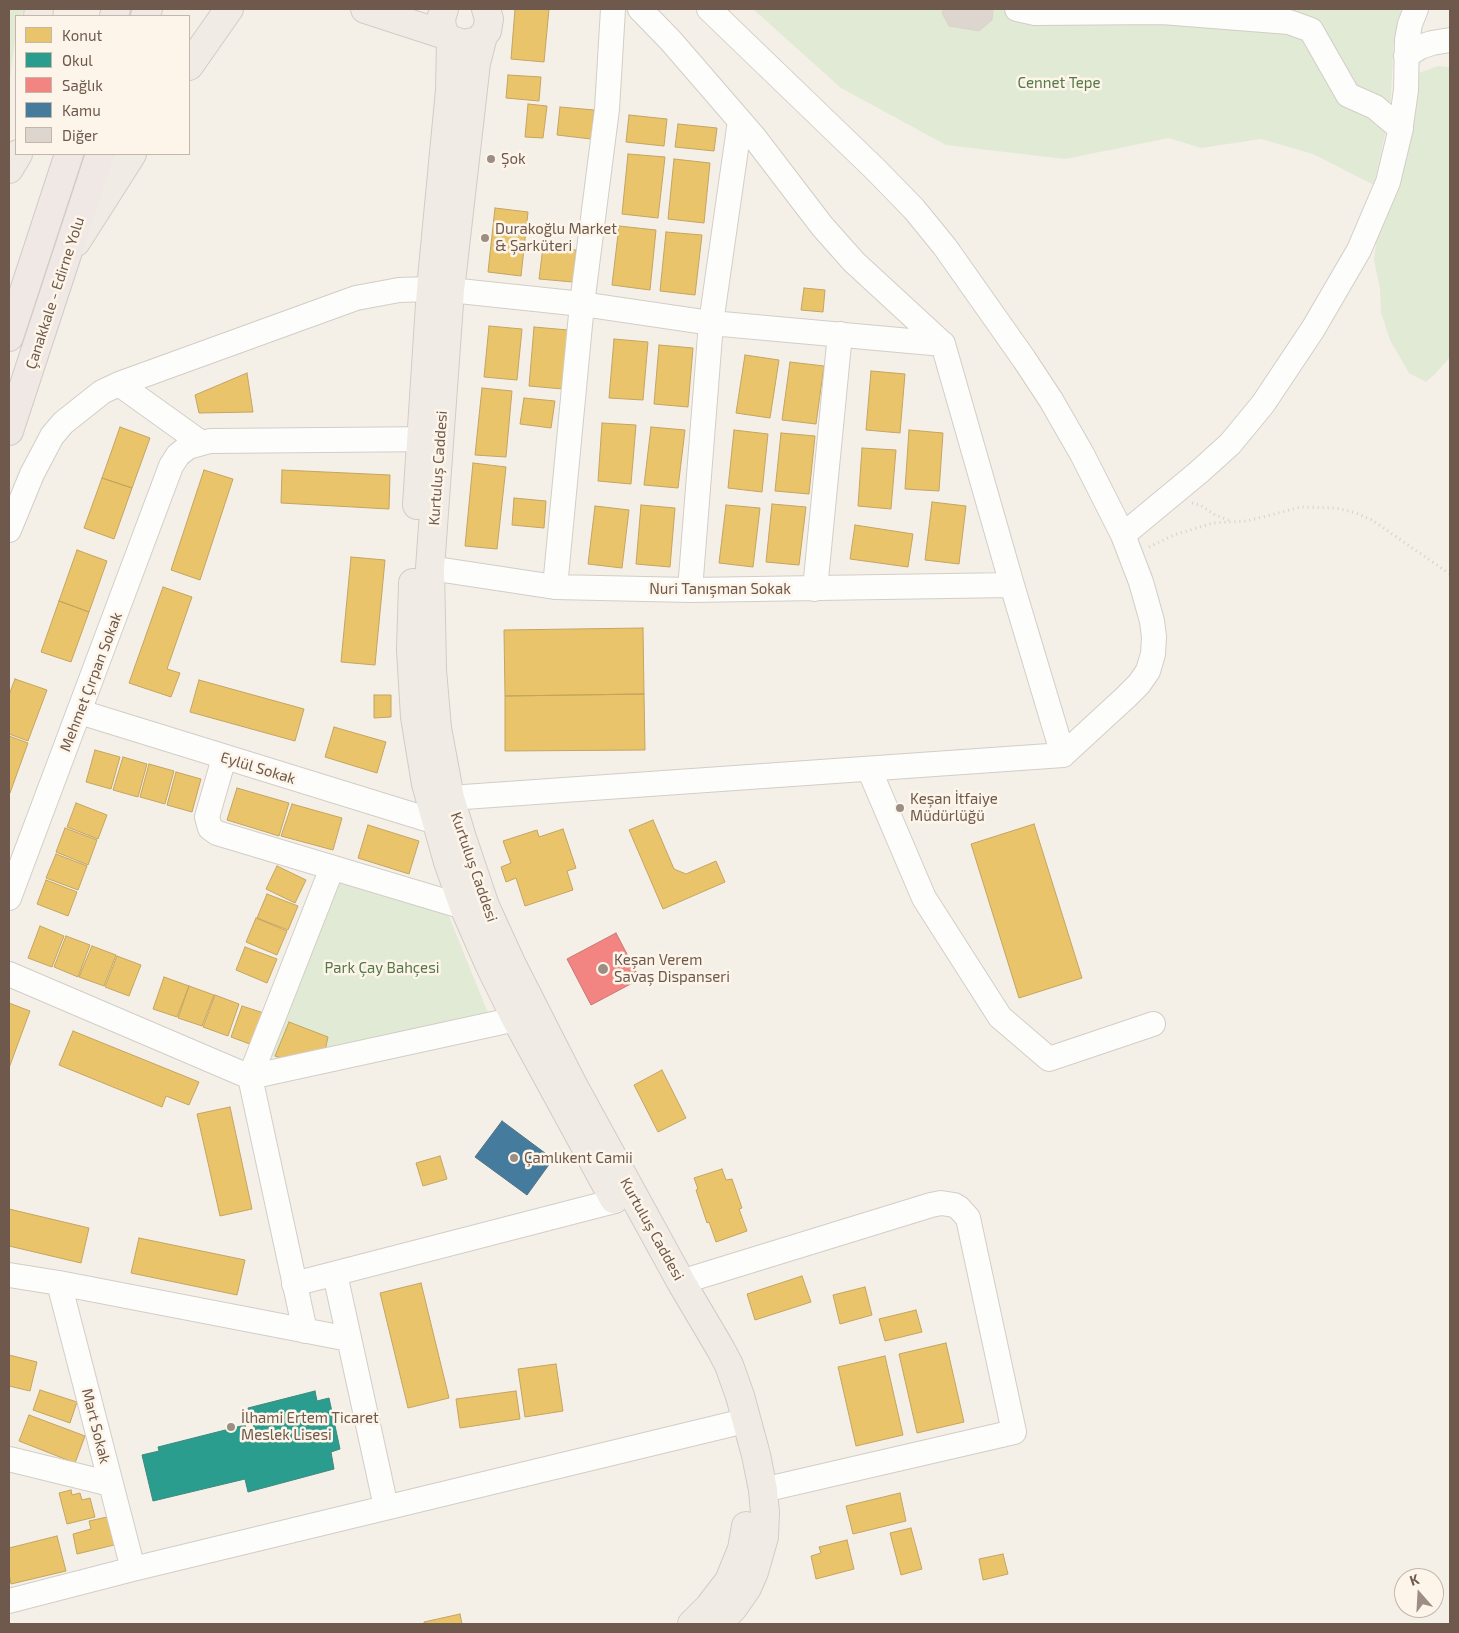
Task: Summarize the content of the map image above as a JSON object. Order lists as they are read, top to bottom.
{
  "streets": {
    "highway": ["Çanakkale - Edirne Yolu"],
    "main road": ["Kurtuluş Caddesi"],
    "street": [
      "Nuri Tanışman Sokak",
      "Mehmet Çırpan Sokak",
      "Eylül Sokak",
      "Mart Sokak"
    ]
  },
  "crossings": [
    ["Kurtuluş Caddesi", "Nuri Tanışman Sokak"],
    ["Kurtuluş Caddesi", "Eylül Sokak"],
    ["Mehmet Çırpan Sokak", "Eylül Sokak"]
  ],
  "parks": ["Cennet Tepe", "Park Çay Bahçesi"],
  "places": [
    "Şok",
    "Durakoğlu Market & Şarküteri",
    "Keşan İtfaiye Müdürlüğü",
    "Keşan Verem Savaş Dispanseri",
    "Çamlıkent Camii",
    "İlhami Ertem Ticaret Meslek Lisesi"
  ],
  "legend": [
    "Konut",
    "Okul",
    "Sağlık",
    "Kamu",
    "Diğer"
  ],
  "north": "top"
}
